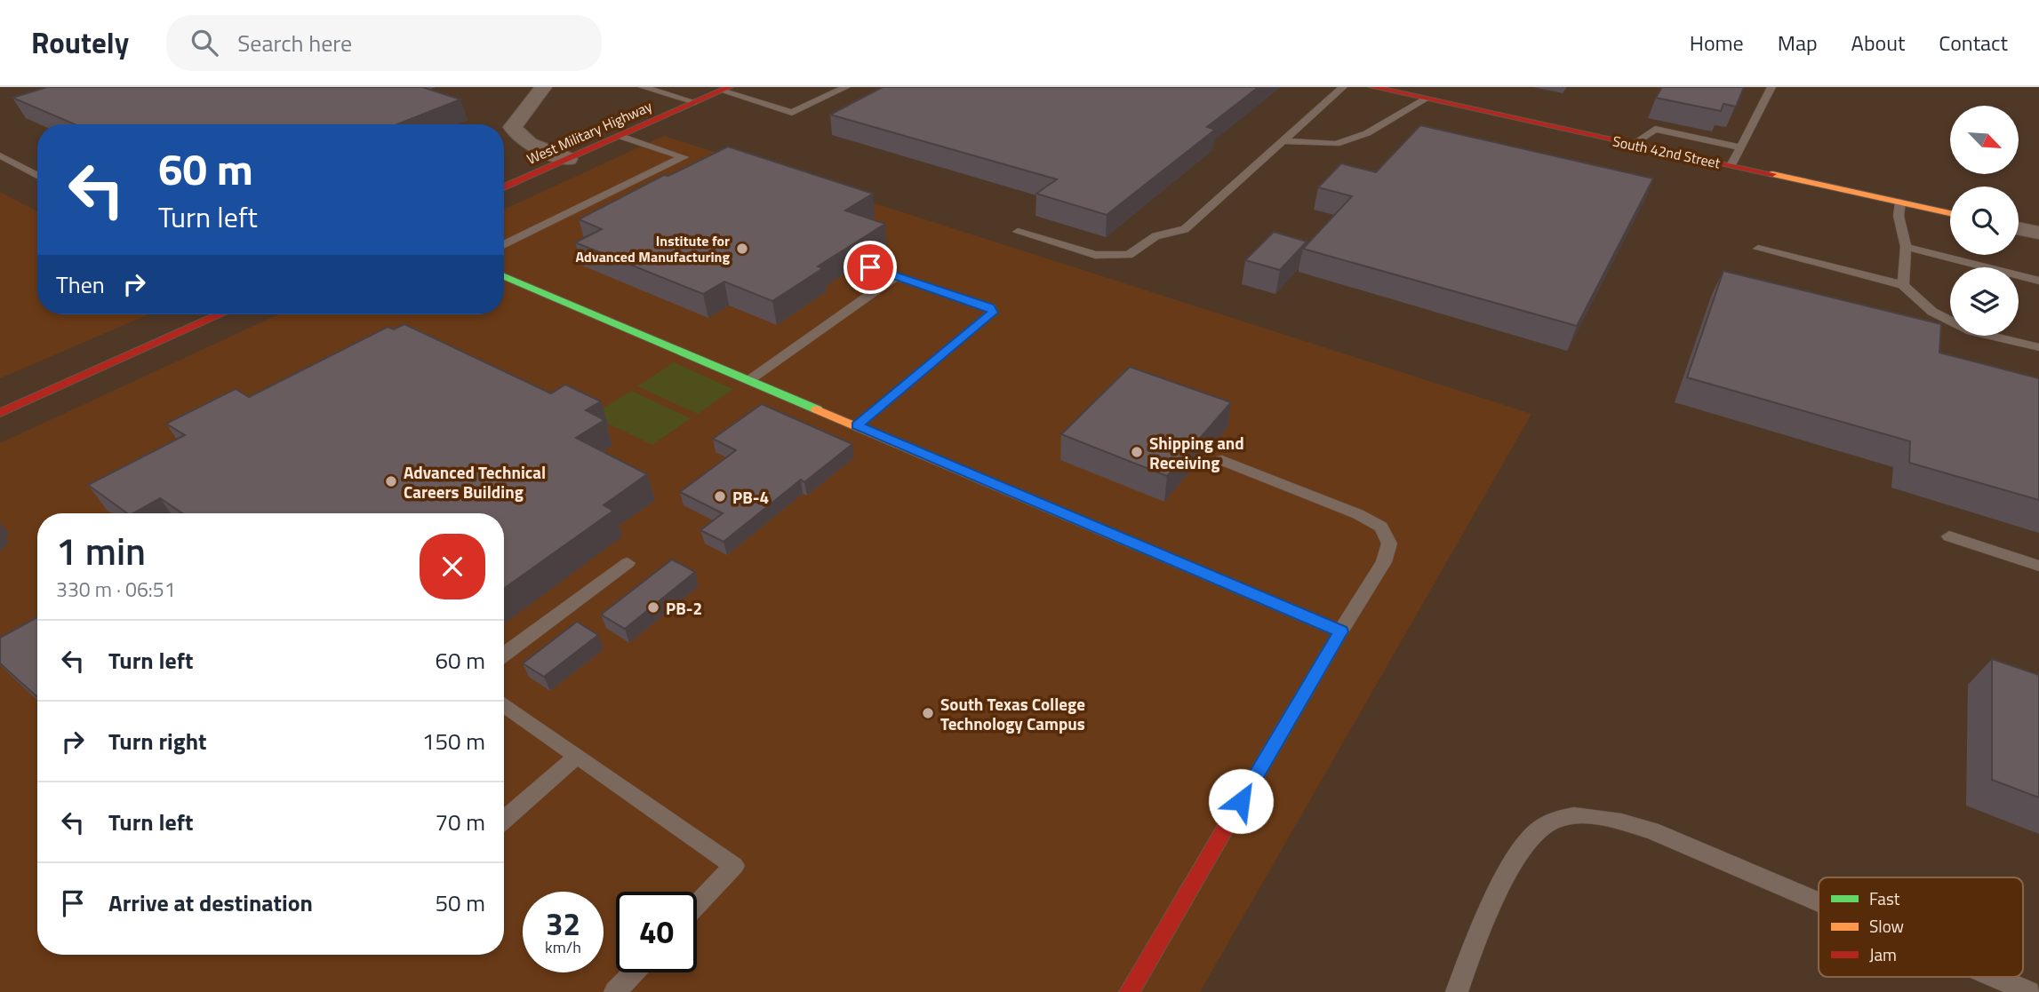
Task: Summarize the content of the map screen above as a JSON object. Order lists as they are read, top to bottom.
{
  "streets": {
    "street": ["West Military Highway", "South 42nd Street"]
  },
  "places": [
    "Institute for Advanced Manufacturing",
    "Shipping and Receiving",
    "Advanced Technical Careers Building",
    "PB-4",
    "PB-2",
    "South Texas College Technology Campus"
  ],
  "legend": ["Fast", "Slow", "Jam"],
  "north": "bottom right",
  "page": {
    "header": "Routely",
    "search": "Search here",
    "nav": [
      "Home",
      "Map",
      "About",
      "Contact"
    ],
    "turn": ["60 m", "Turn left"],
    "then": "Then",
    "heading": ["1 min", "330 m · 06:51"],
    "list": [
      {
        "name": "Turn left",
        "value": "60 m"
      },
      {
        "name": "Turn right",
        "value": "150 m"
      },
      {
        "name": "Turn left",
        "value": "70 m"
      },
      {
        "name": "Arrive at destination",
        "value": "50 m"
      }
    ],
    "speed": "32 km/h",
    "limit": "40"
  }
}
